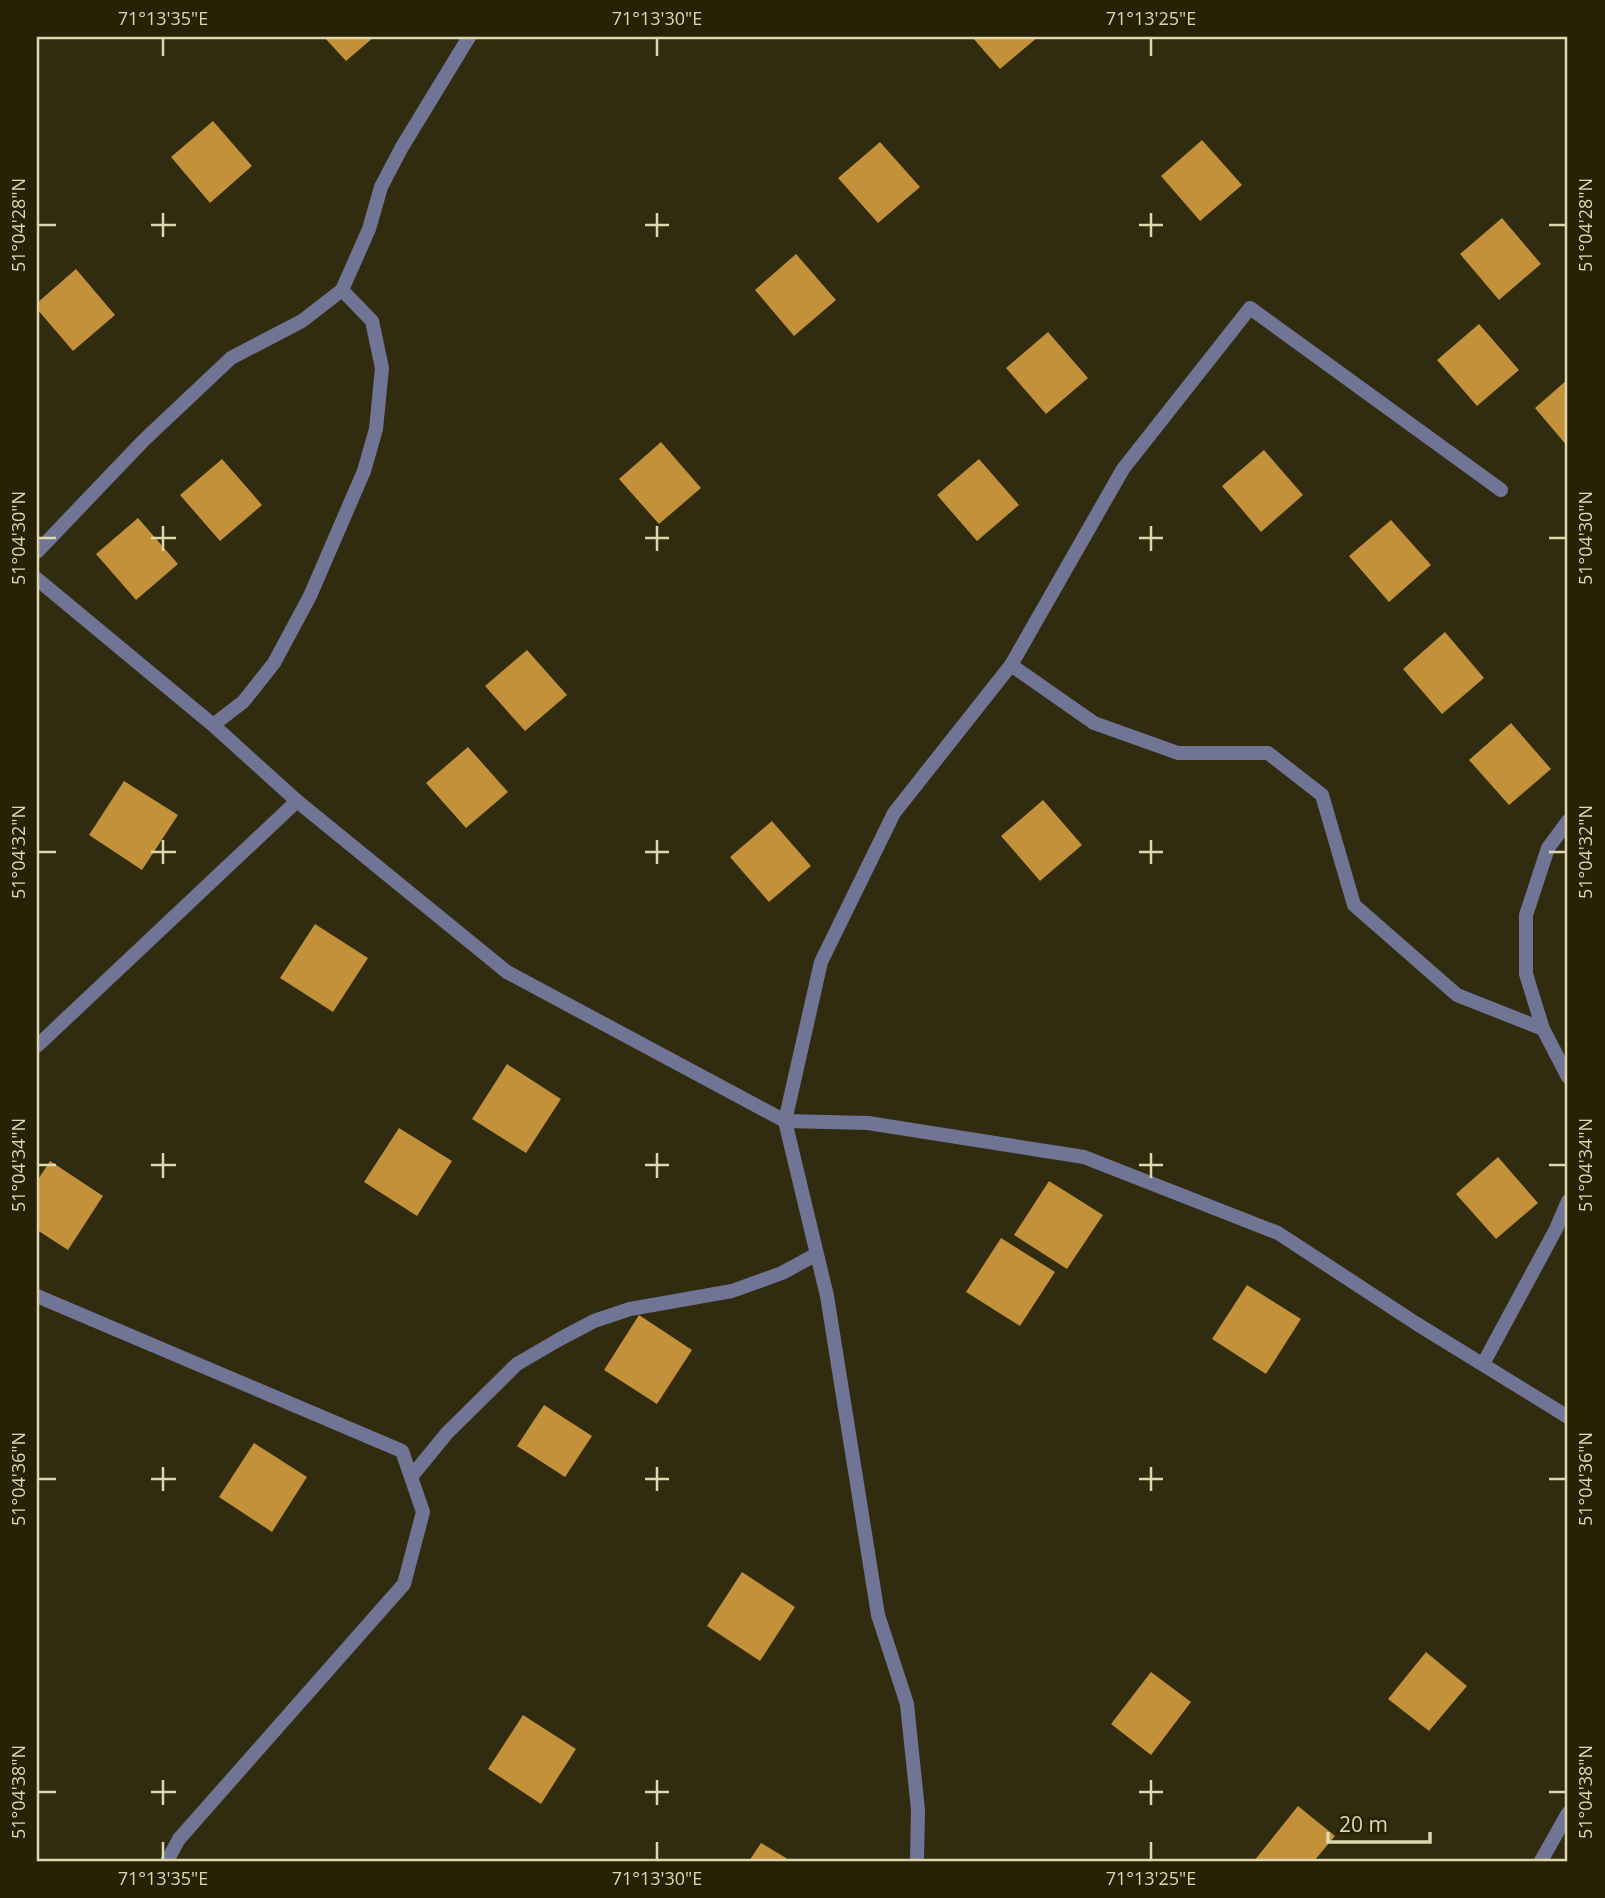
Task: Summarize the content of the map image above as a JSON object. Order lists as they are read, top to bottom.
{
  "scale_bar": "20 m",
  "coordinates": [
    "71°13'35\"E",
    "71°13'30\"E",
    "71°13'25\"E",
    "51°04'28\"N",
    "51°04'30\"N",
    "51°04'32\"N",
    "51°04'34\"N",
    "51°04'36\"N",
    "51°04'38\"N"
  ]
}
